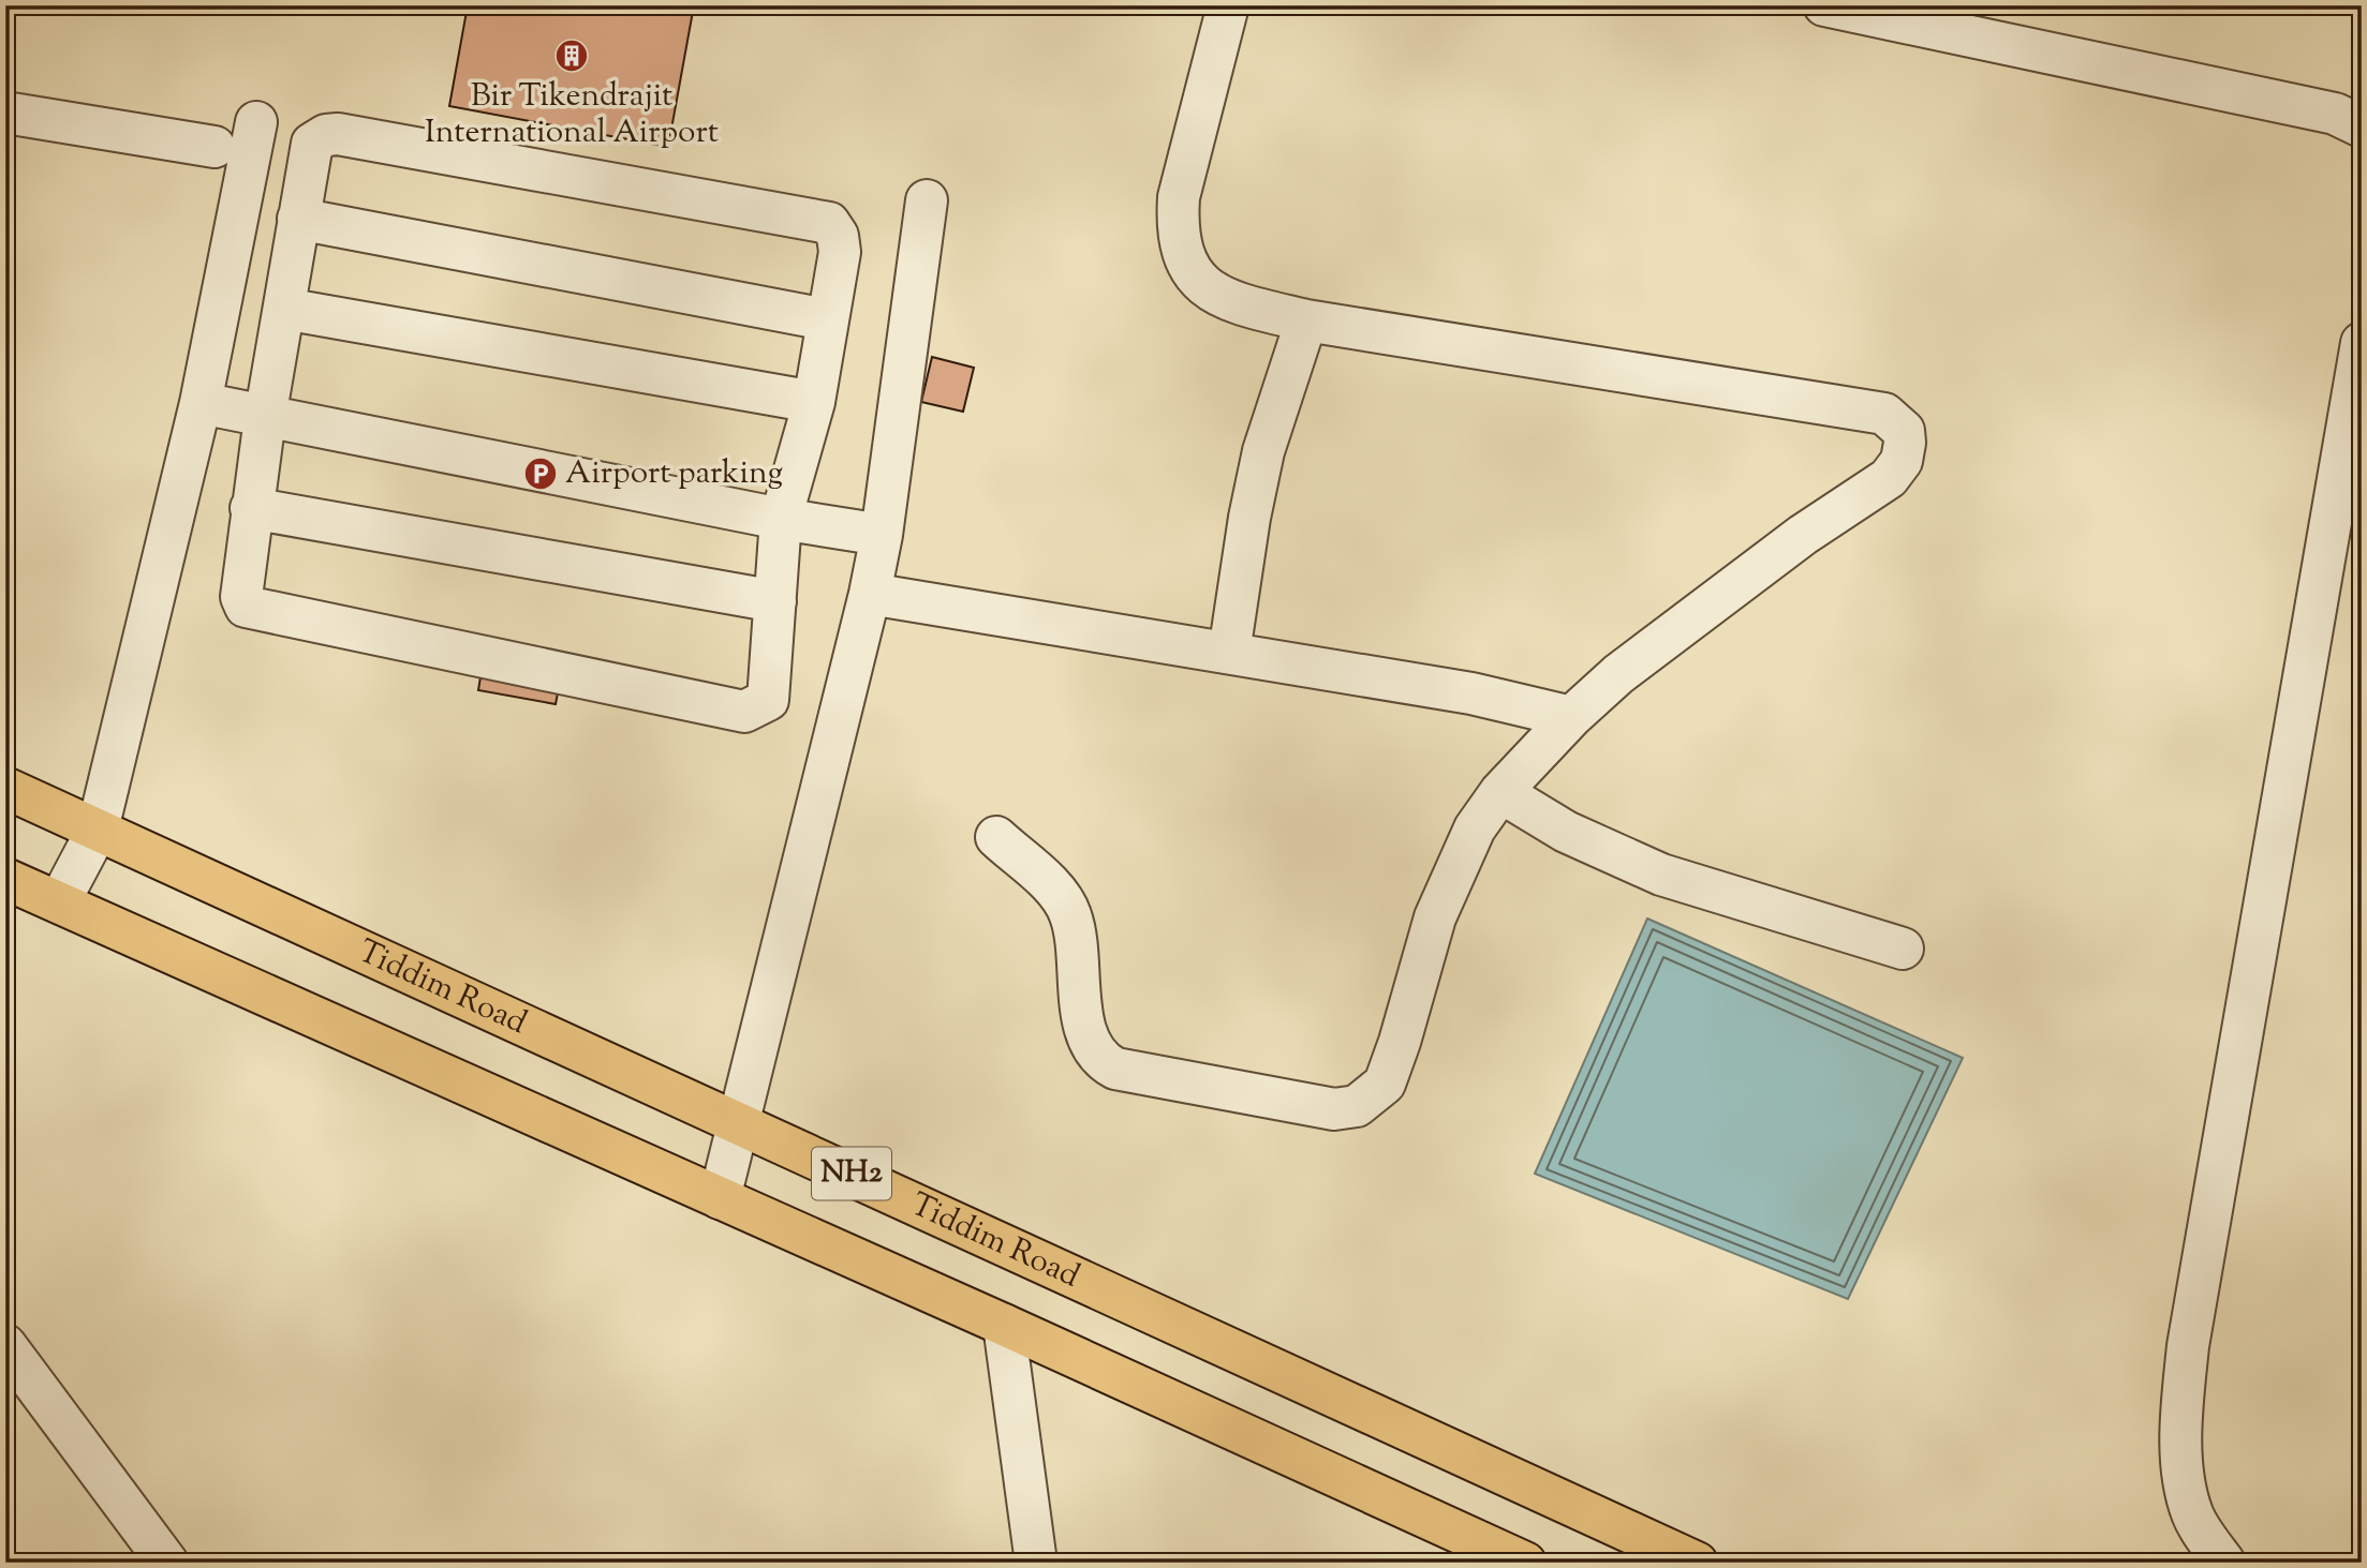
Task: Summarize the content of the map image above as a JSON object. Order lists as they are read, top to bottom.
{
  "streets": {
    "highway": ["Tiddim Road", "NH2"]
  },
  "places": {
    "building": ["Bir Tikendrajit International Airport"],
    "parking": ["Airport parking"]
  }
}
